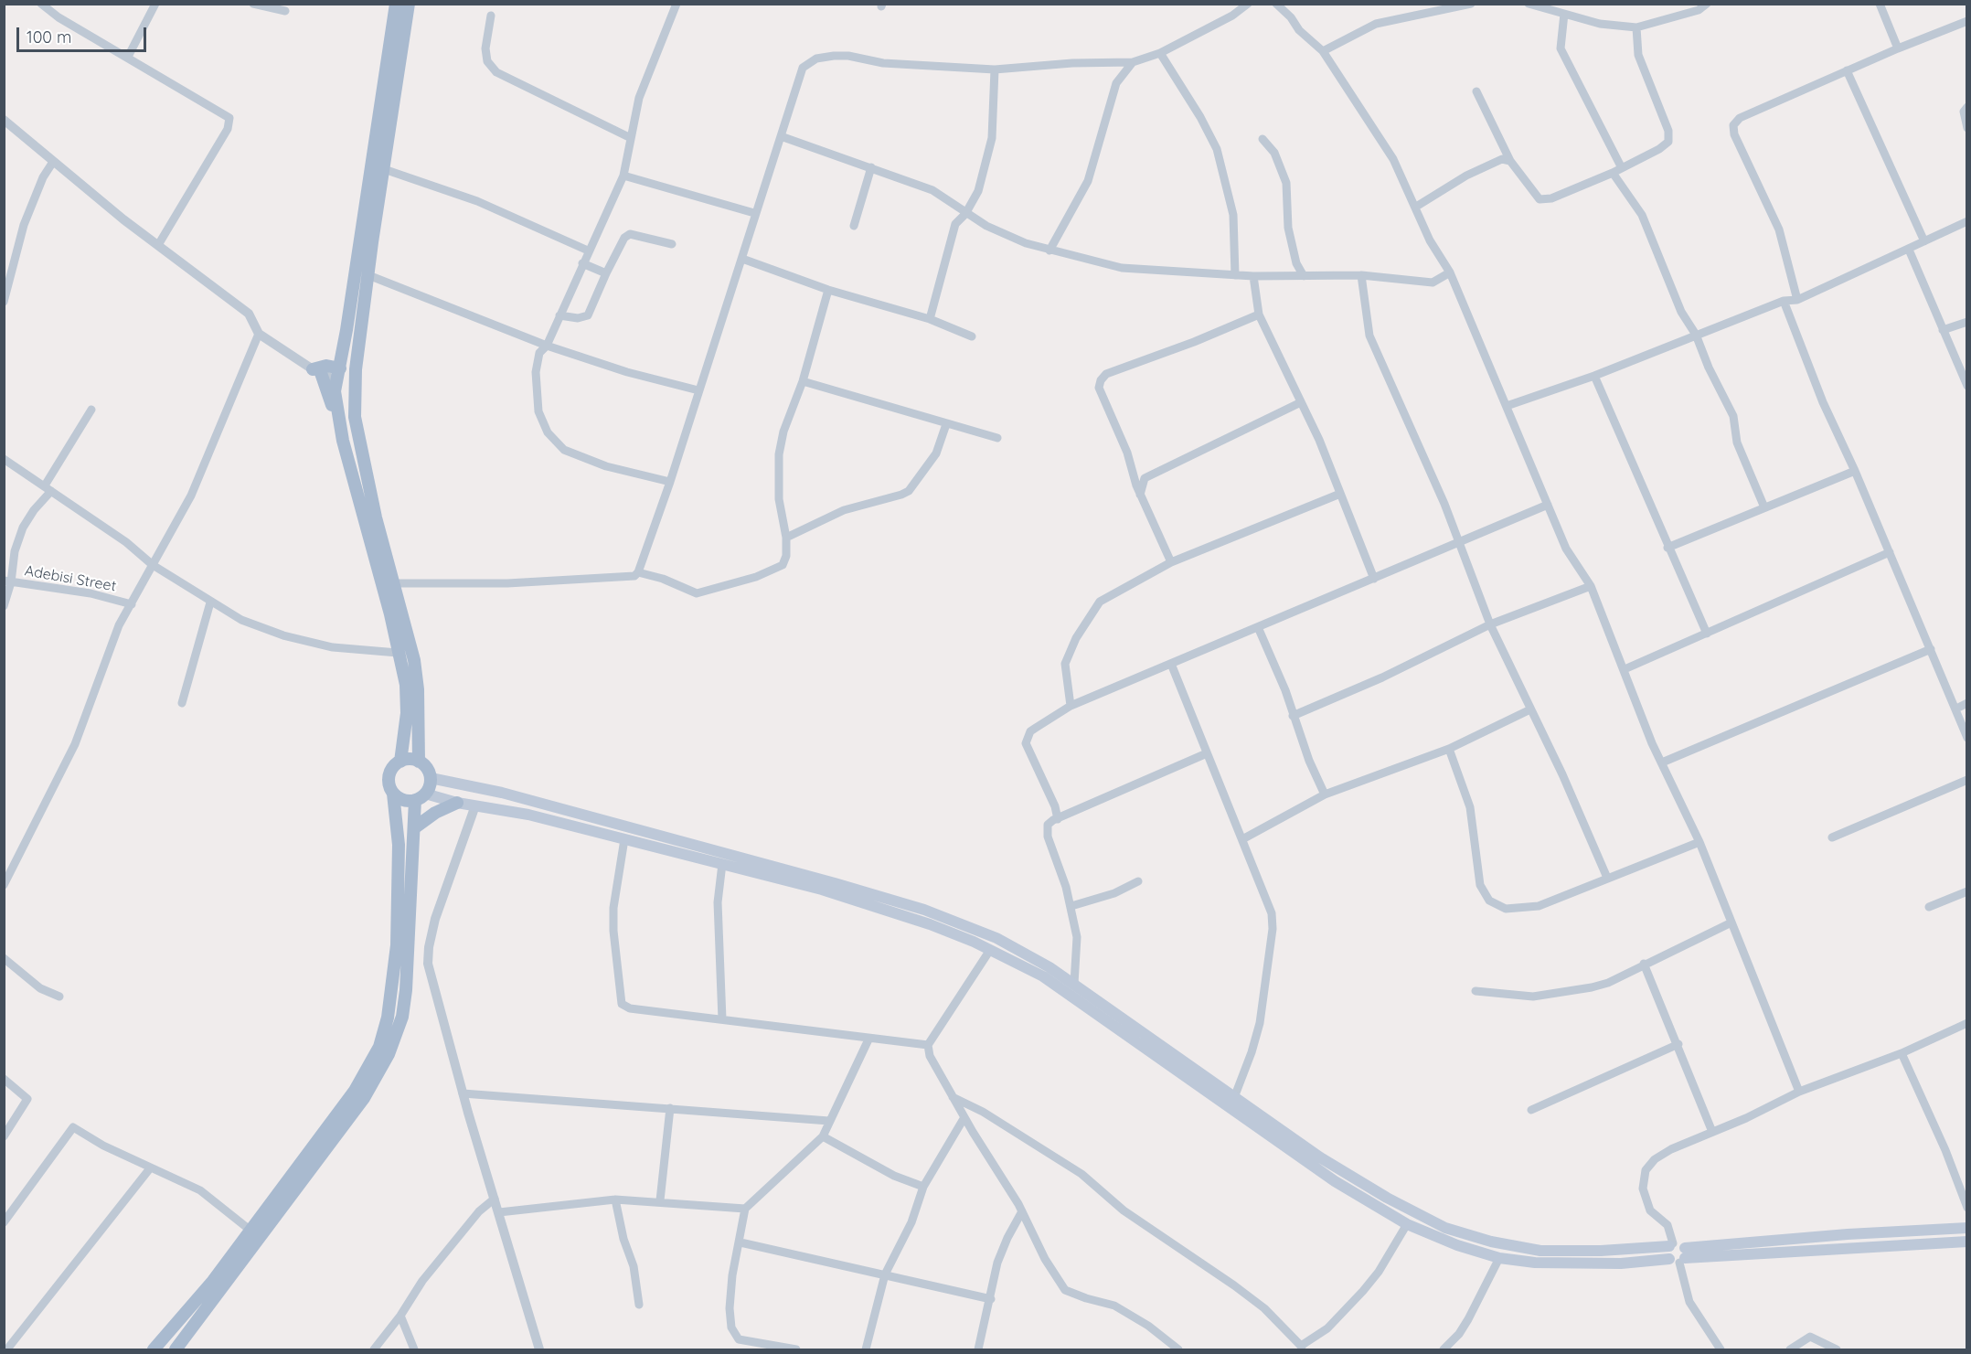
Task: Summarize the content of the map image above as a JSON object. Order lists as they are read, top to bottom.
{
  "streets": {
    "street": ["Adebisi Street"]
  },
  "scale_bar": "100 m"
}
